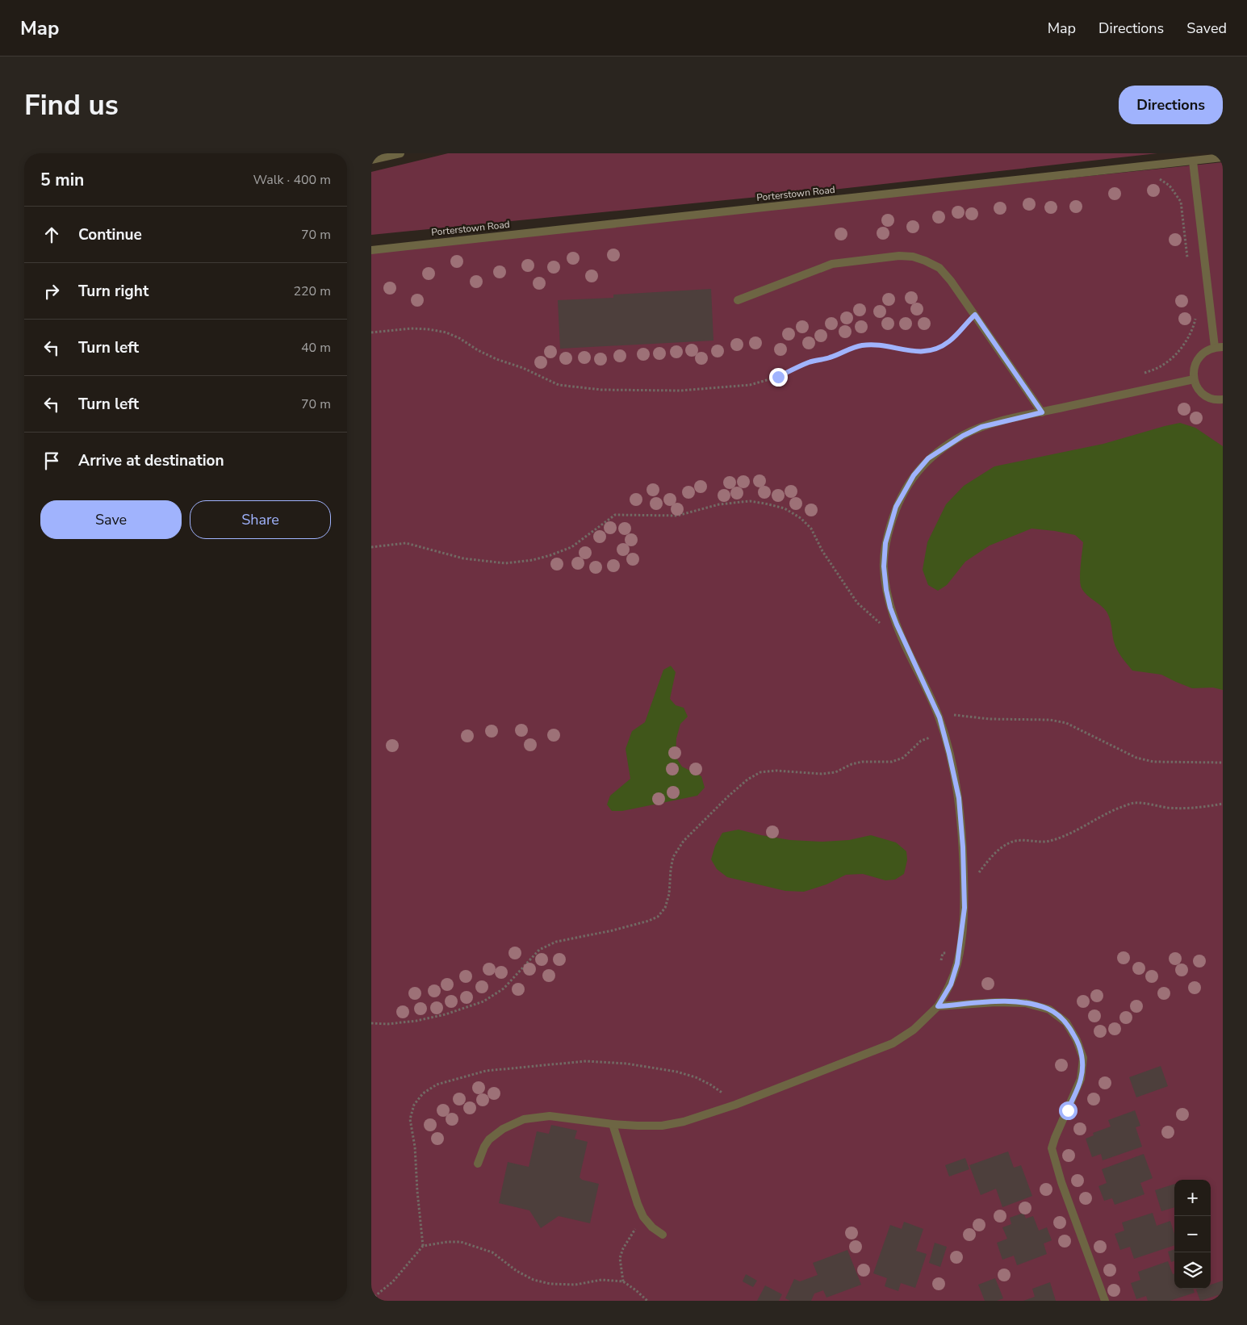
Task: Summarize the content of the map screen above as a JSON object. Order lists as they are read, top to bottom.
{
  "streets": {
    "street": ["Porterstown Road"]
  },
  "page": {
    "header": "Map",
    "nav": ["Map", "Directions", "Saved"],
    "buttons": [
      "Directions",
      ["Save", "Share"]
    ],
    "title": "Find us",
    "heading": ["5 min", "Walk · 400 m"],
    "list": [
      ["Continue", "70 m"],
      ["Turn right", "220 m"],
      ["Turn left", "40 m"],
      ["Turn left", "70 m"],
      "Arrive at destination"
    ],
    "map_buttons": ["+", "−"]
  }
}
